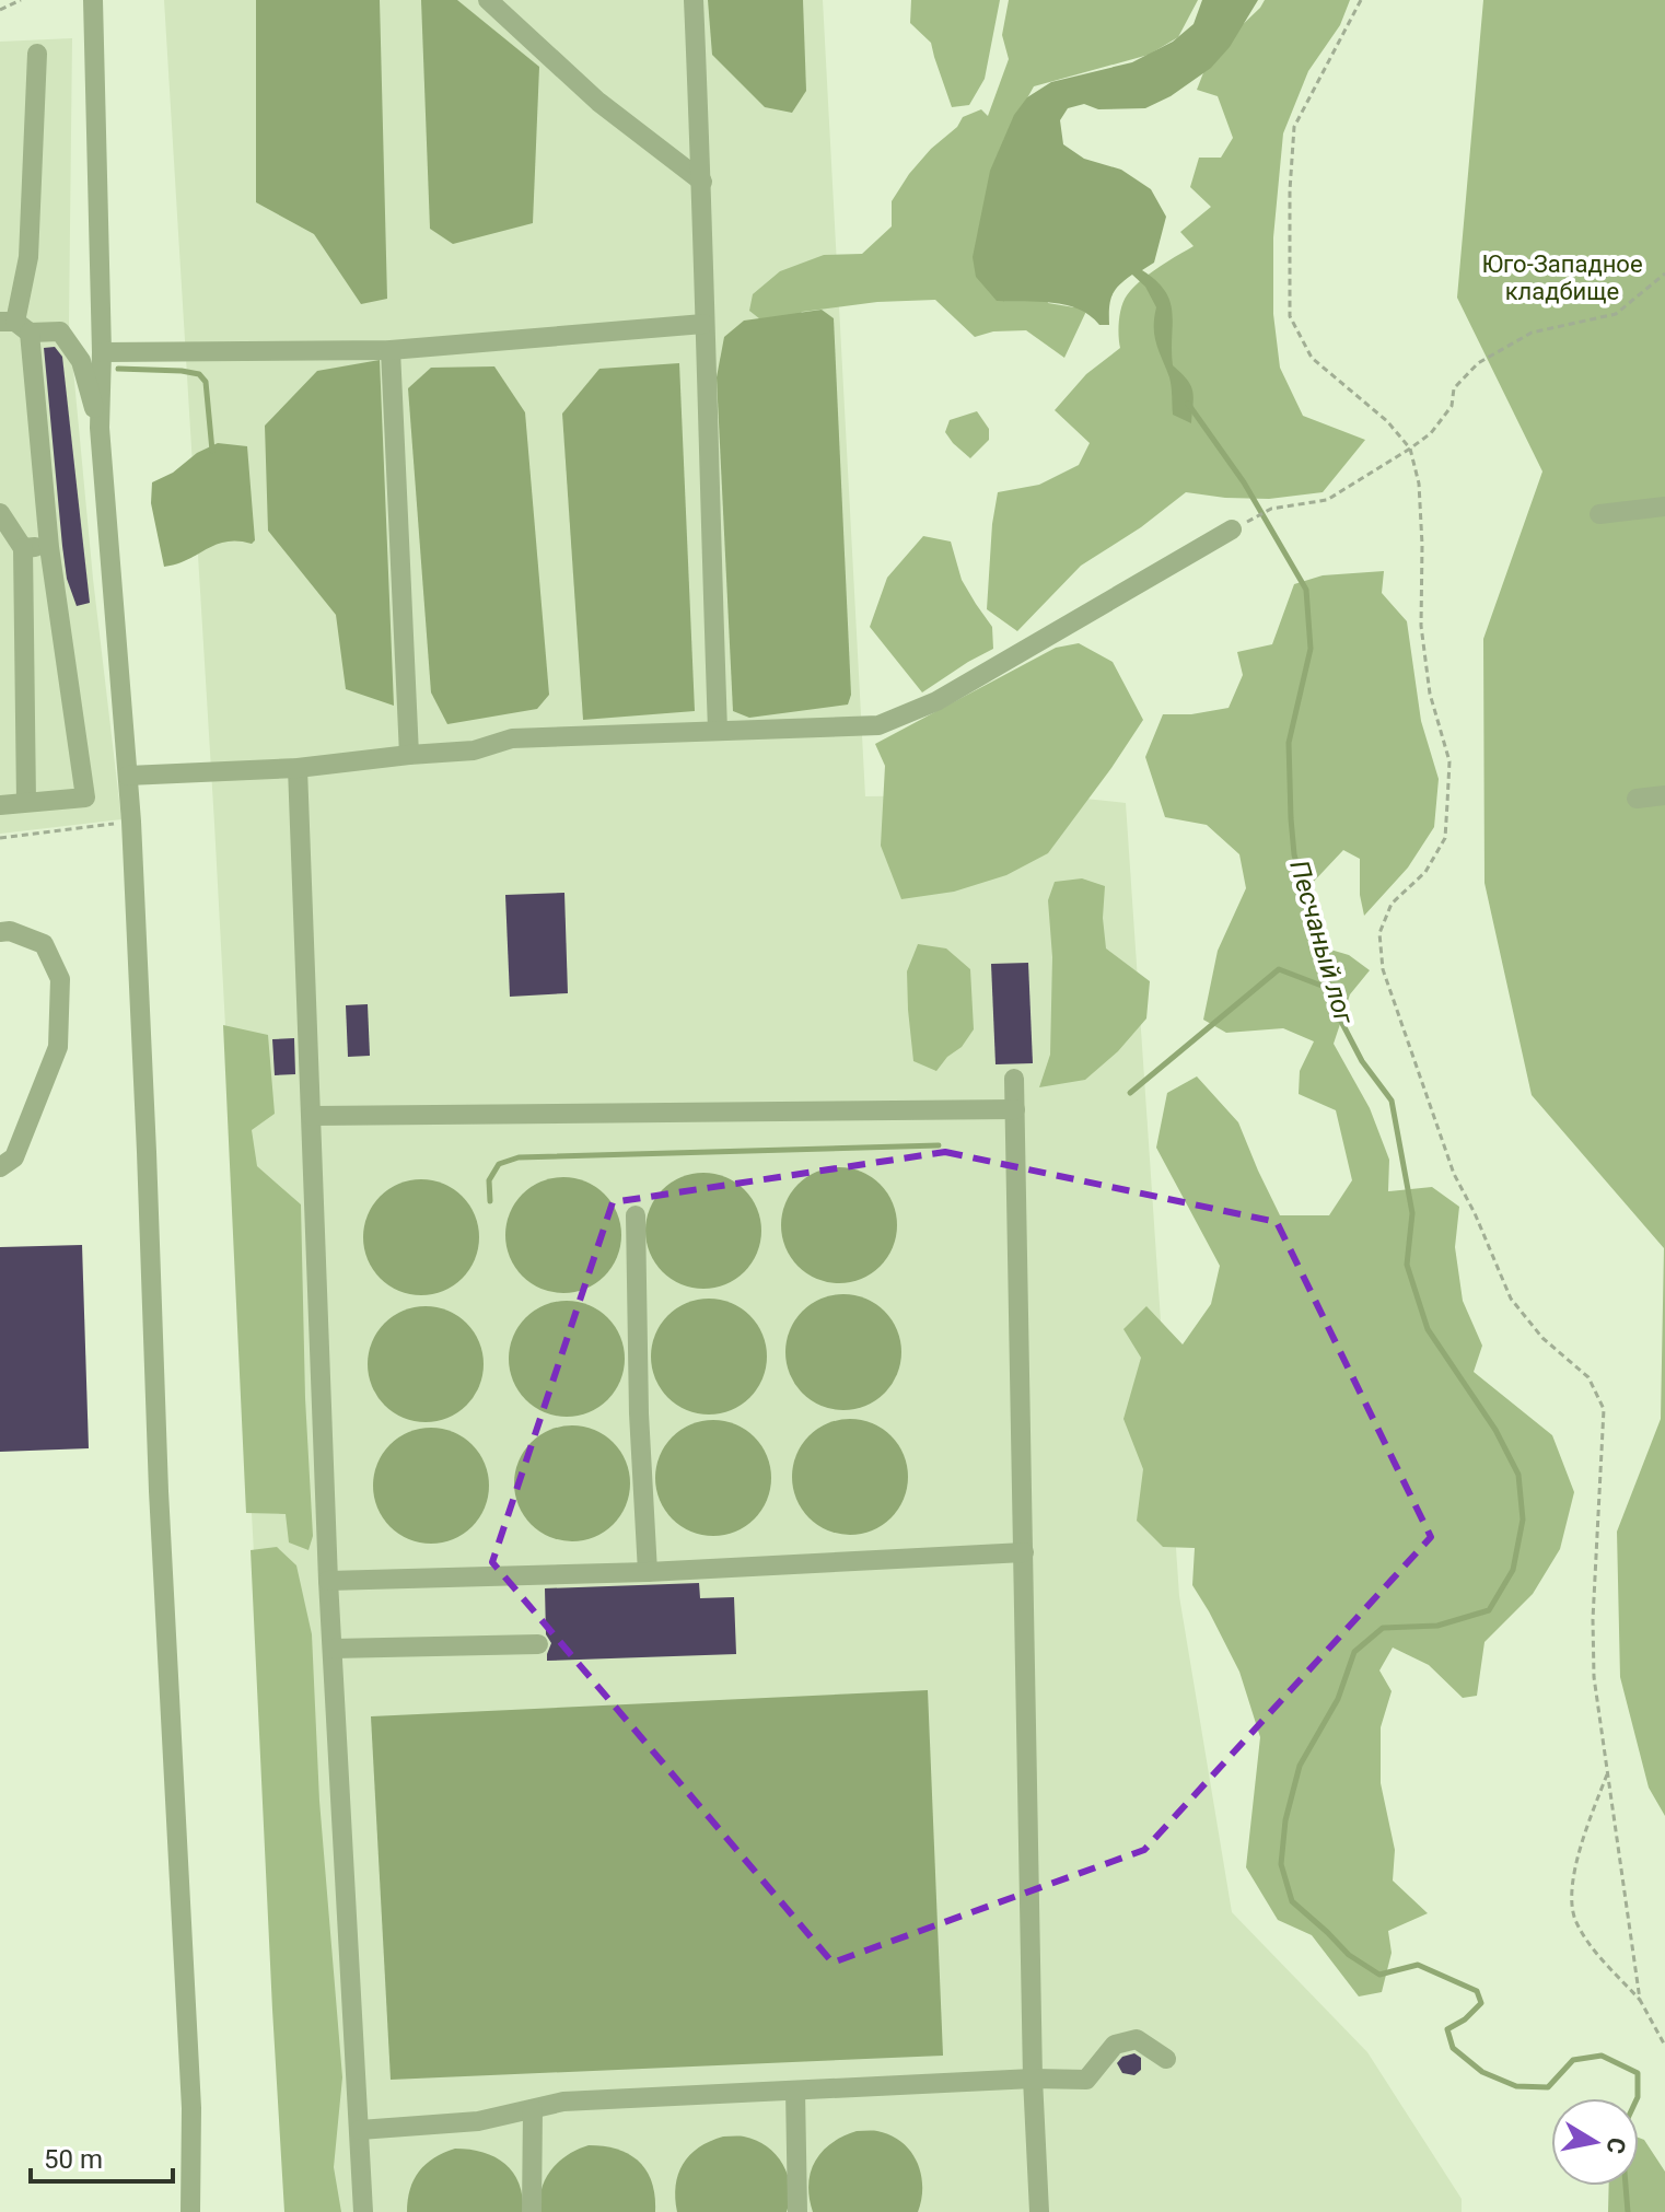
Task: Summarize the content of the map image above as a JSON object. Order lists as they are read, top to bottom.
{
  "water": ["Песчаный лог"],
  "parks": ["Юго-Западное кладбище"],
  "scale_bar": "50 m",
  "north": "right"
}
